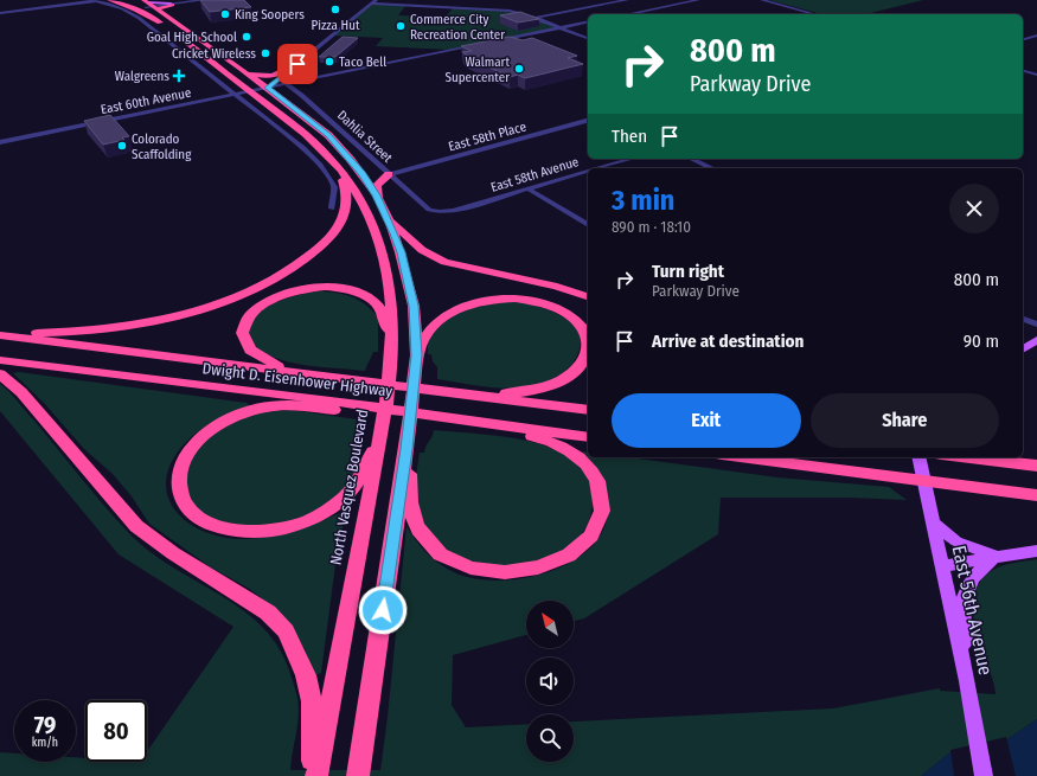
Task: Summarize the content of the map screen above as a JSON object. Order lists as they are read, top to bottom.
{
  "streets": {
    "highway": ["Dwight D. Eisenhower Highway", "North Vasquez Boulevard"],
    "main road": ["East 56th Avenue"],
    "street": [
      "East 60th Avenue",
      "Dahlia Street",
      "East 58th Place",
      "East 58th Avenue"
    ]
  },
  "crossings": [
    ["East 60th Avenue", "Dahlia Street"],
    ["East 60th Avenue", "North Vasquez Boulevard"],
    ["Dahlia Street", "East 58th Place"],
    ["Dahlia Street", "East 58th Avenue"]
  ],
  "places": {
    "other": [
      "Pizza Hut",
      "King Soopers",
      "Commerce City Recreation Center",
      "Goal High School",
      "Cricket Wireless",
      "Taco Bell",
      "Walmart Supercenter",
      "Colorado Scaffolding"
    ],
    "health": ["Walgreens"]
  },
  "north": "top left",
  "page": {
    "turn": ["800 m", "Parkway Drive"],
    "then": "Then",
    "heading": ["3 min", "890 m · 18:10"],
    "list": [
      {
        "name": "Turn right",
        "note": "Parkway Drive",
        "value": "800 m"
      },
      {
        "name": "Arrive at destination",
        "value": "90 m"
      }
    ],
    "buttons": ["Exit", "Share"],
    "speed": "79 km/h",
    "limit": "80"
  }
}
